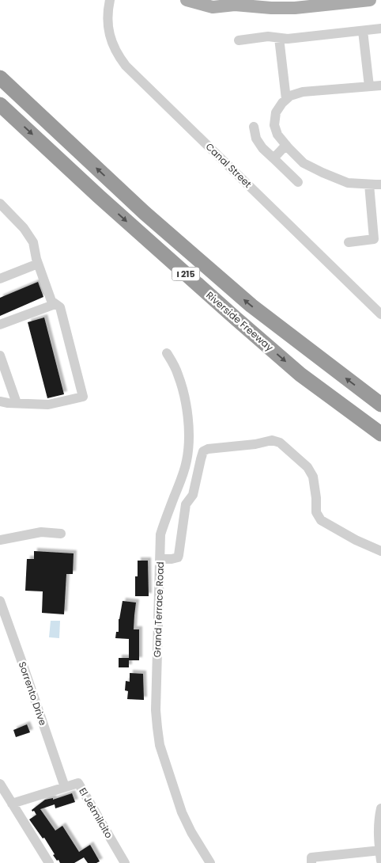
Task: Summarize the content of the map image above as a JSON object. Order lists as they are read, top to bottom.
{
  "streets": {
    "highway": ["I 215", "Riverside Freeway"],
    "street": [
      "Canal Street",
      "Grand Terrace Road",
      "Sorrento Drive",
      "El Jetmilcito"
    ]
  },
  "crossings": [
    ["Sorrento Drive", "El Jetmilcito"]
  ]
}
